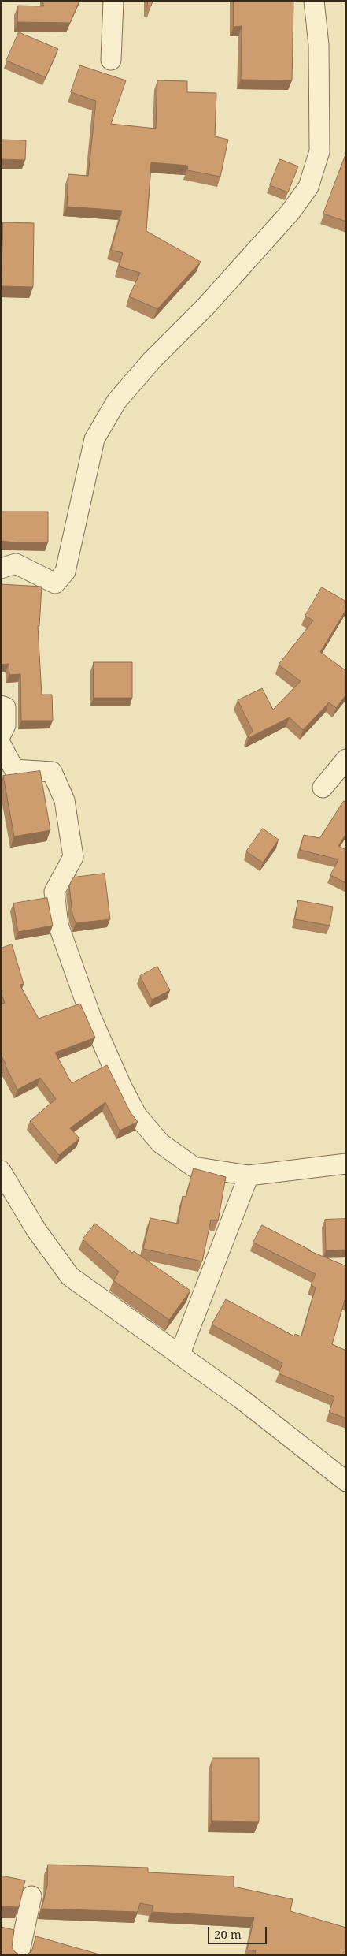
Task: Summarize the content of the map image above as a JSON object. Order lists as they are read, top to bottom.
{
  "scale_bar": "20 m"
}
